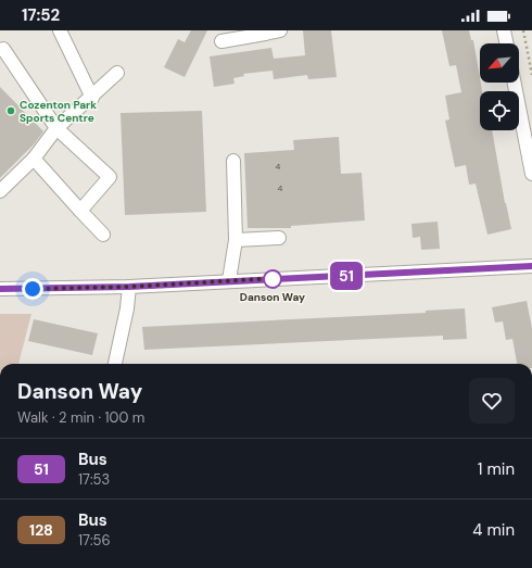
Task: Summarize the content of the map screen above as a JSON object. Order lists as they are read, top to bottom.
{
  "places": ["Cozenton Park Sports Centre", "Danson Way"],
  "lines": ["bus line 51"],
  "house_numbers": ["4", "4"],
  "north": "bottom left",
  "page": {
    "status": "17:52",
    "on_map": "51",
    "heading": ["Danson Way", "Walk · 2 min · 100 m"],
    "list": [
      {
        "mark": "51",
        "name": "Bus",
        "note": "17:53",
        "value": "1 min"
      },
      {
        "mark": "128",
        "name": "Bus",
        "note": "17:56",
        "value": "4 min"
      }
    ]
  }
}
